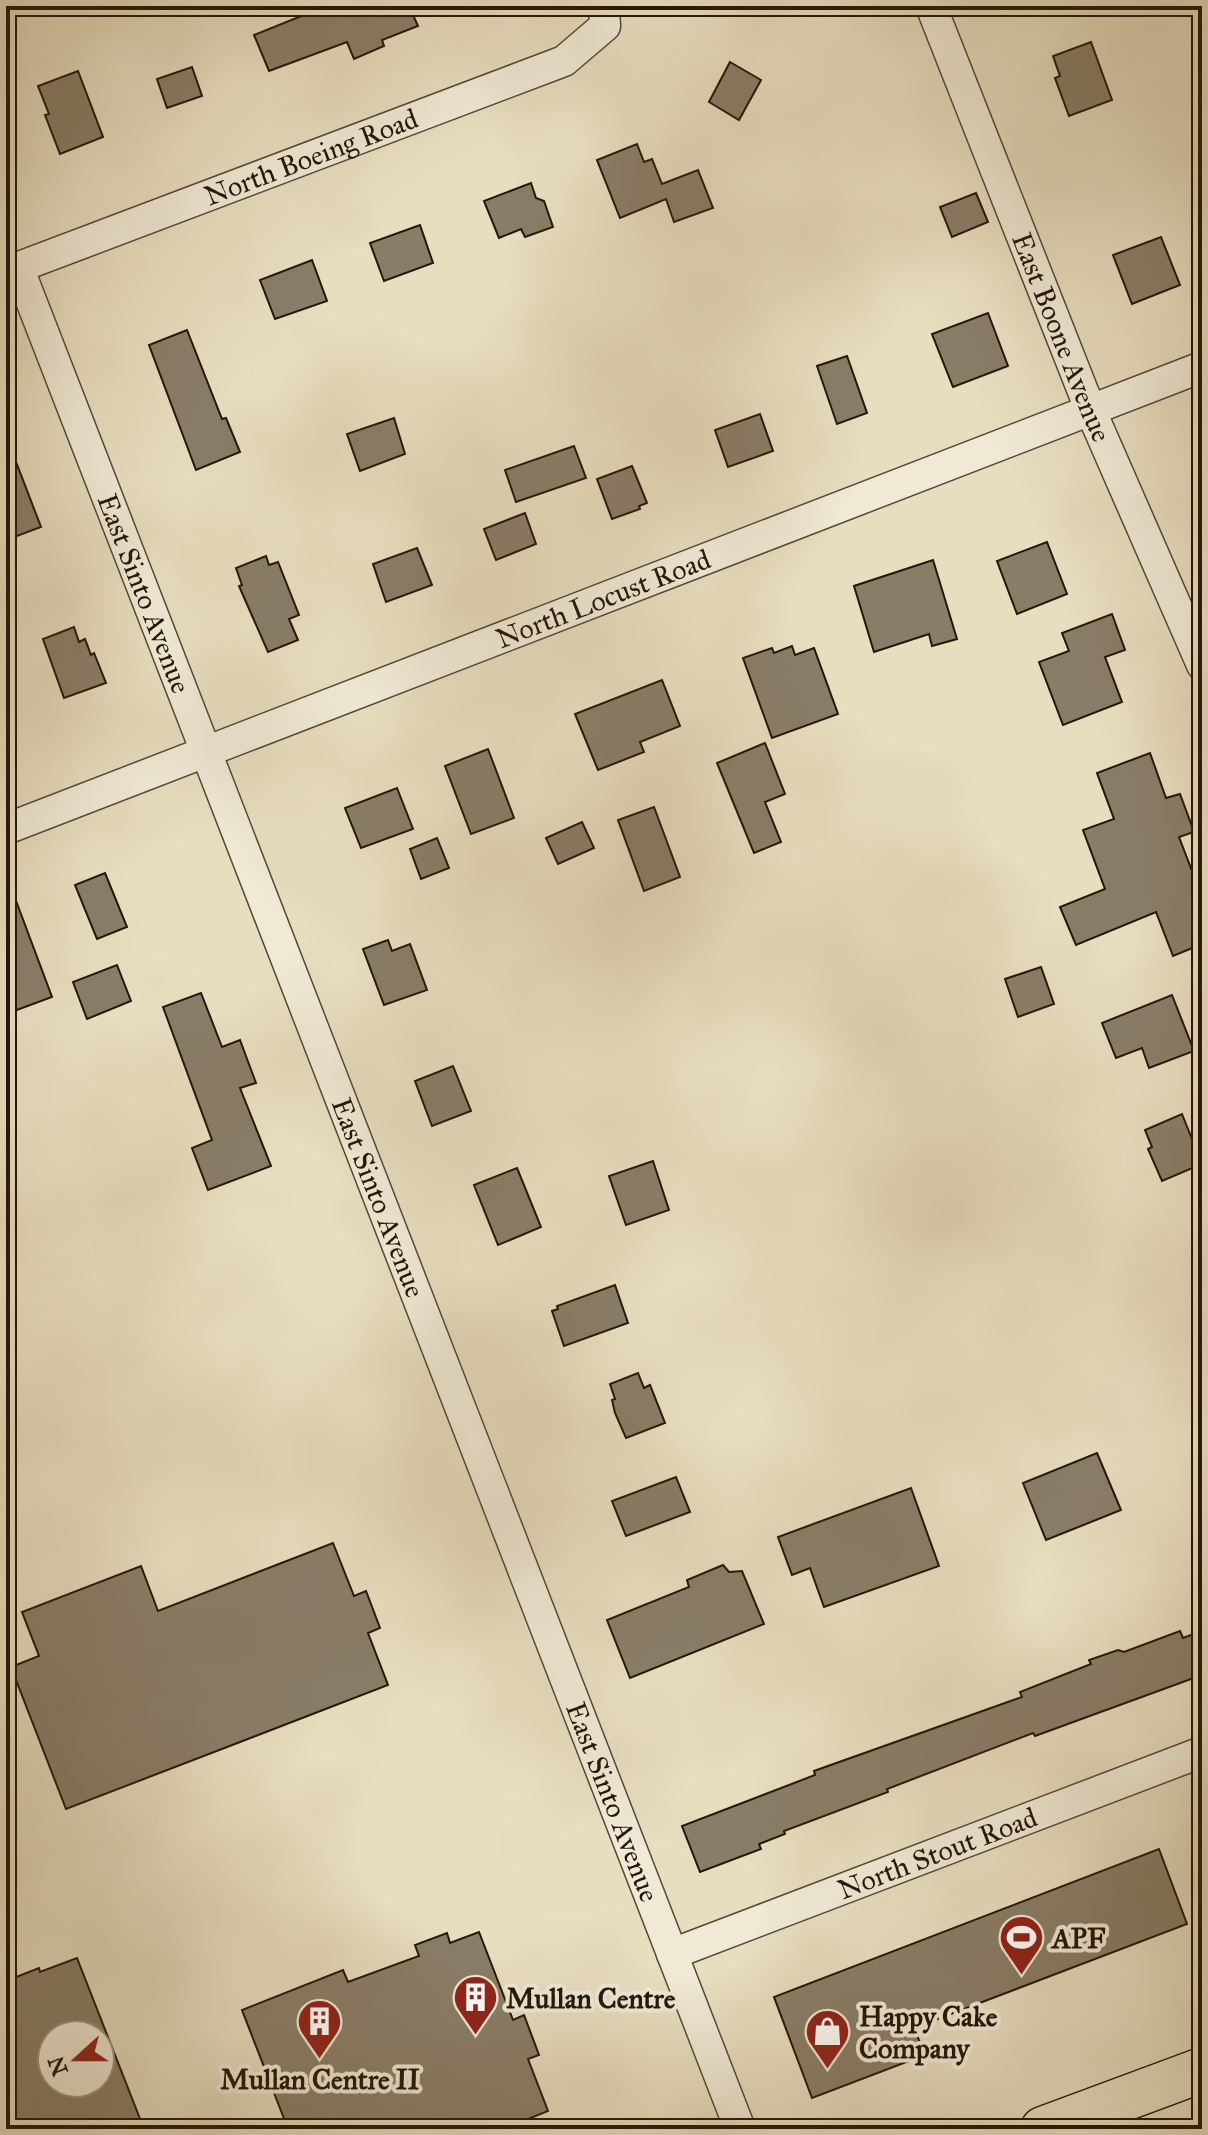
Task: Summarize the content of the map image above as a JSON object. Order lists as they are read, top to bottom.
{
  "streets": {
    "street": [
      "North Boeing Road",
      "East Boone Avenue",
      "East Sinto Avenue",
      "North Locust Road",
      "North Stout Road"
    ]
  },
  "crossings": [
    ["North Boeing Road", "East Sinto Avenue"],
    ["East Boone Avenue", "North Locust Road"],
    ["East Sinto Avenue", "North Locust Road"],
    ["East Sinto Avenue", "North Stout Road"]
  ],
  "places": {
    "sports": ["APF"],
    "building": ["Mullan Centre", "Mullan Centre II"],
    "shop": ["Happy Cake Company"]
  },
  "north": "left"
}
